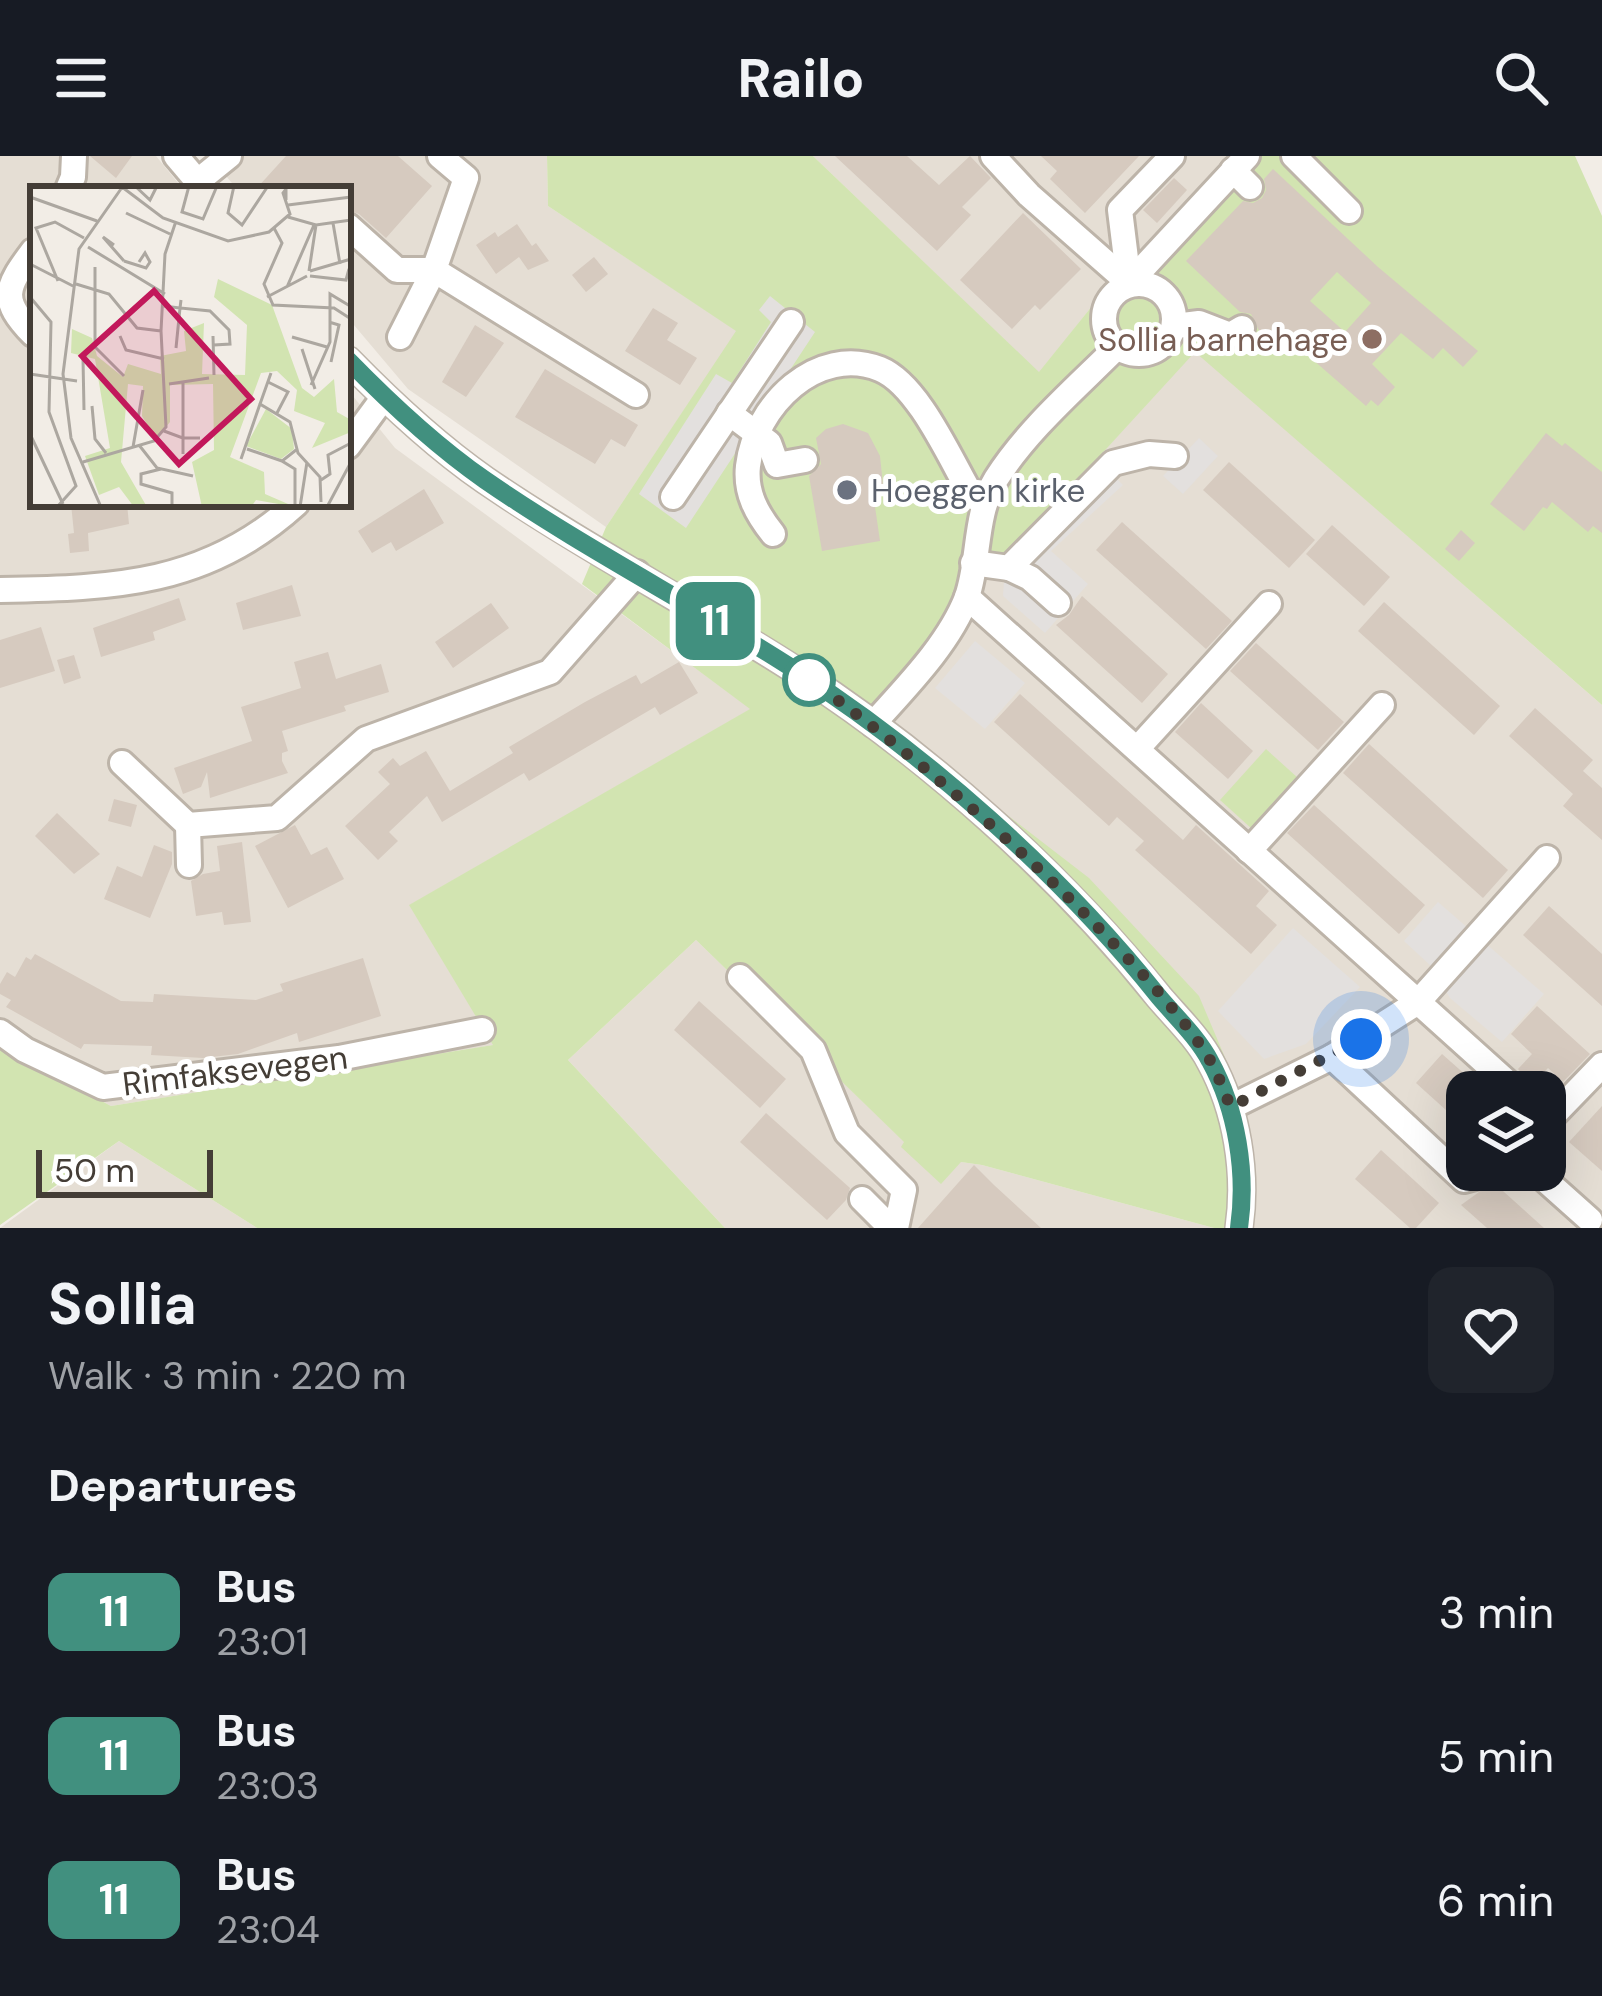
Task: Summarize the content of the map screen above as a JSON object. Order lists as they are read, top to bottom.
{
  "streets": {
    "street": ["Rimfaksevegen"]
  },
  "places": ["Sollia barnehage", "Hoeggen kirke"],
  "lines": ["bus line 11"],
  "scale_bar": "50 m",
  "page": {
    "header": "Railo",
    "on_map": "11",
    "scale": "50 m",
    "heading": [
      ["Sollia", "Walk · 3 min · 220 m"],
      "Departures"
    ],
    "list": [
      {
        "mark": "11",
        "name": "Bus",
        "note": "23:01",
        "value": "3 min"
      },
      {
        "mark": "11",
        "name": "Bus",
        "note": "23:03",
        "value": "5 min"
      },
      {
        "mark": "11",
        "name": "Bus",
        "note": "23:04",
        "value": "6 min"
      }
    ]
  }
}
